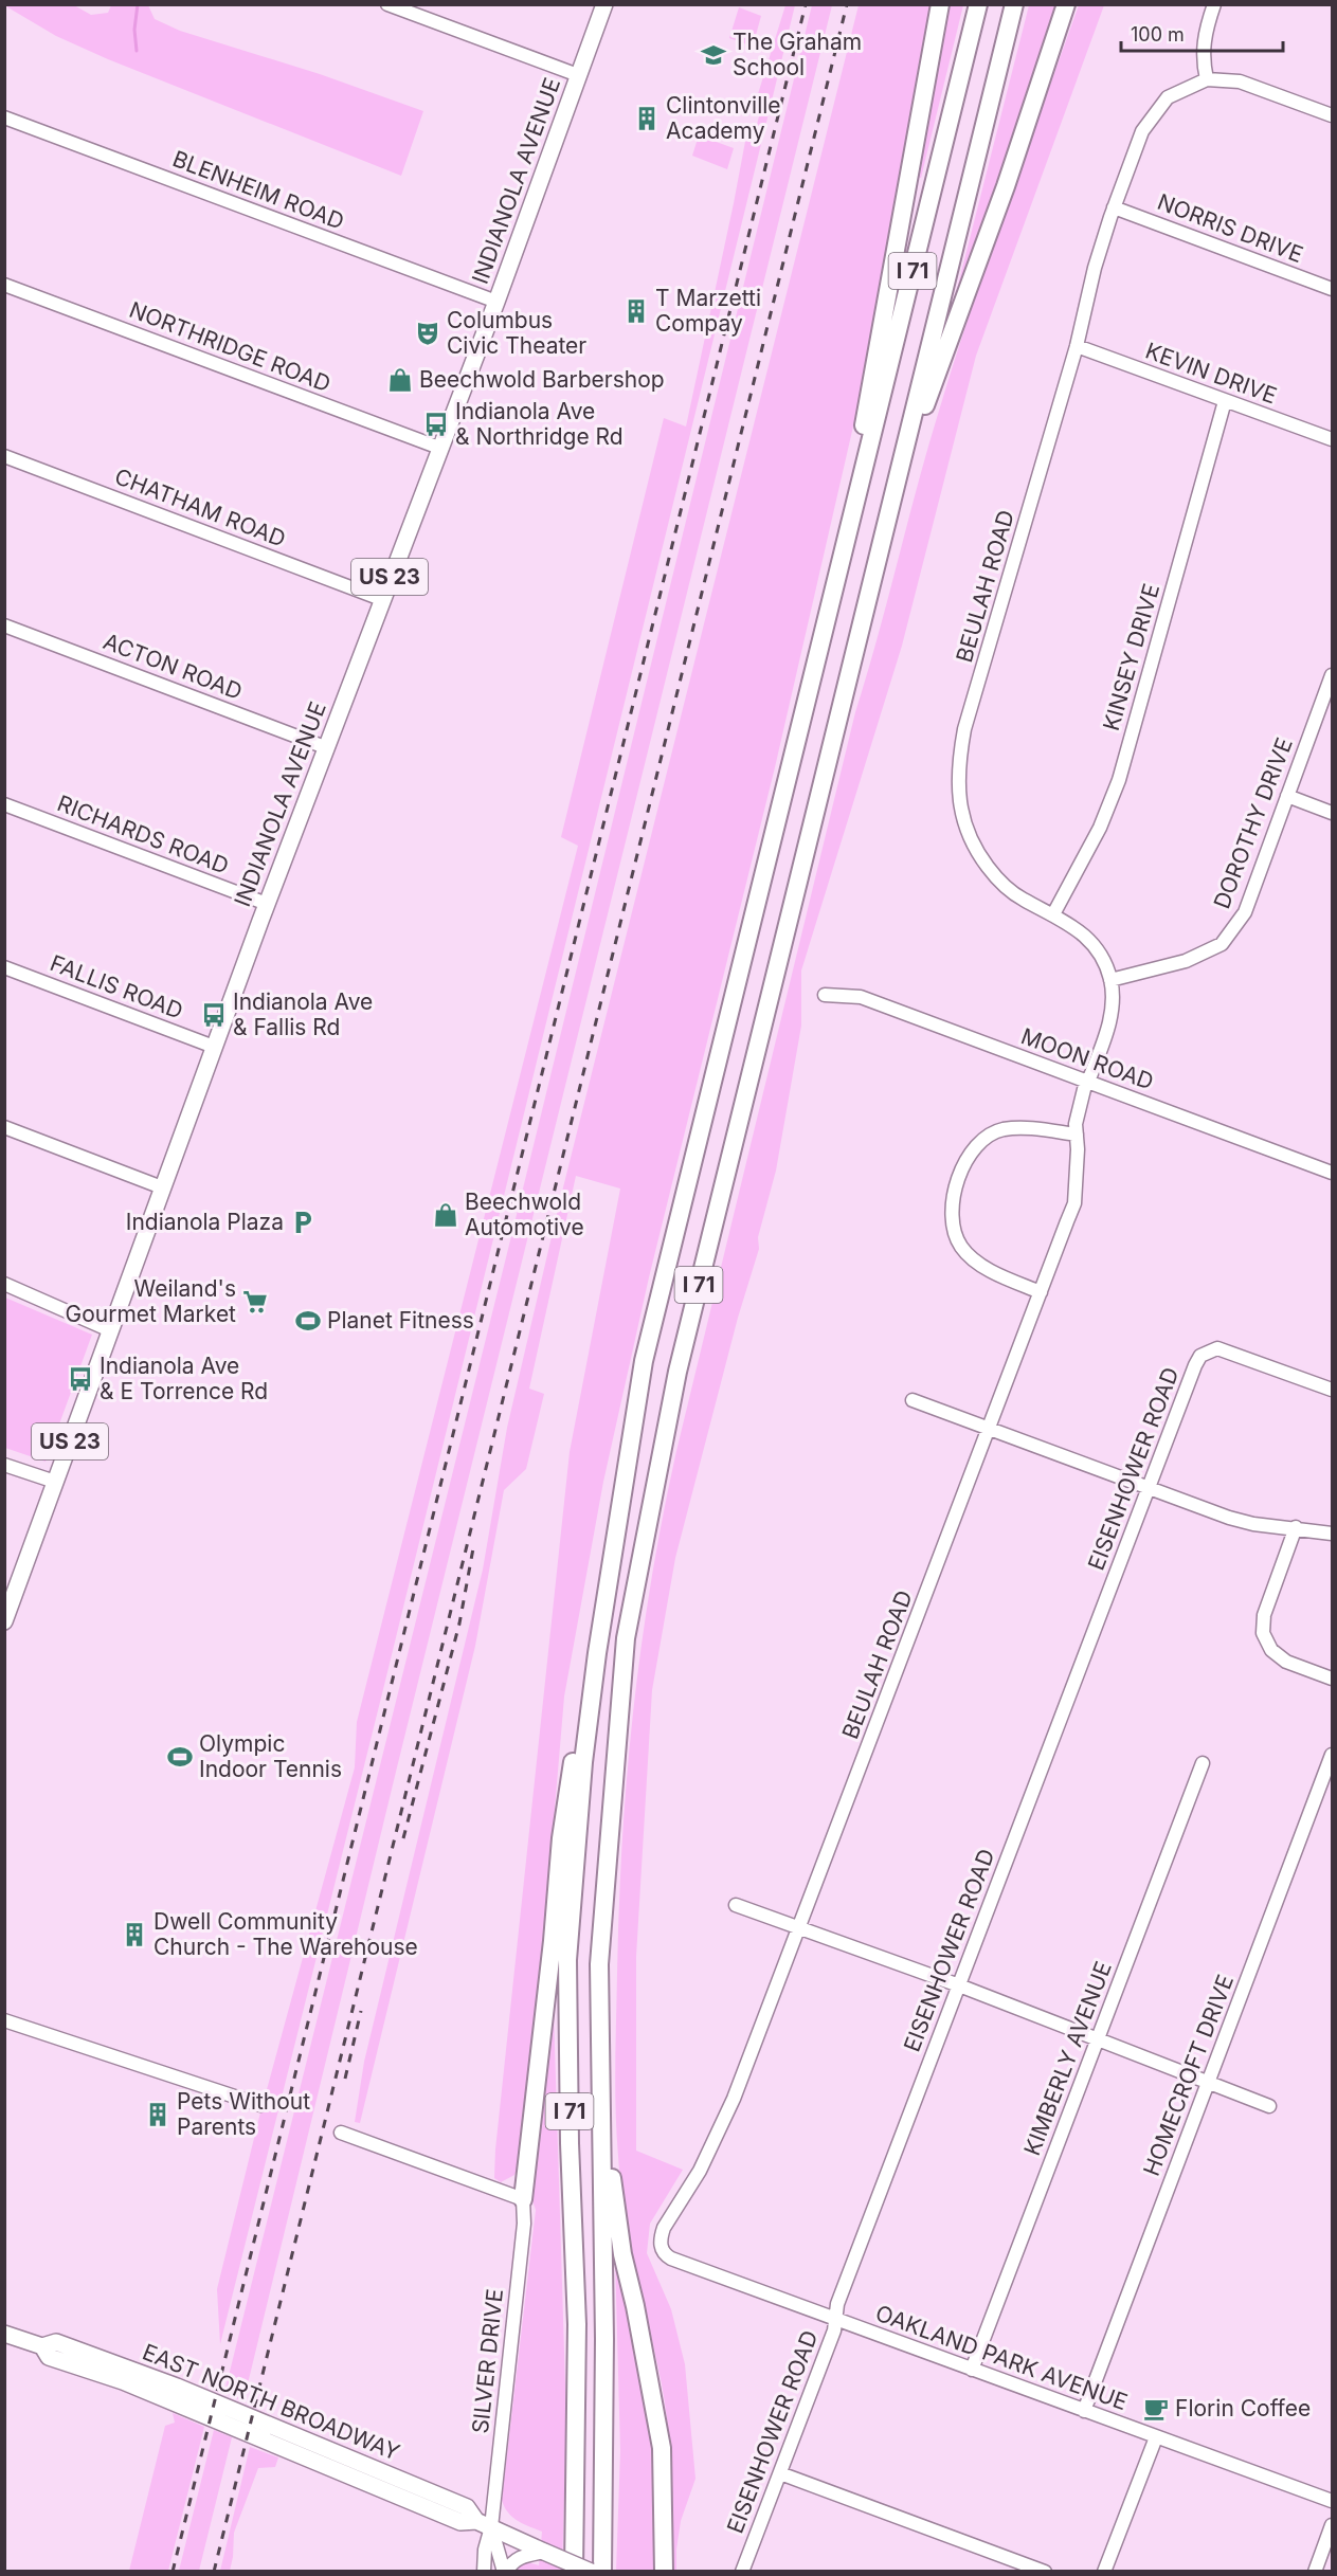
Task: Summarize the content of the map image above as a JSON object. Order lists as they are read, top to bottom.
{
  "streets": {
    "highway": ["I 71"],
    "main road": ["INDIANOLA AVENUE", "US 23", "EAST NORTH BROADWAY"],
    "street": [
      "BLENHEIM ROAD",
      "NORRIS DRIVE",
      "NORTHRIDGE ROAD",
      "KEVIN DRIVE",
      "CHATHAM ROAD",
      "BEULAH ROAD",
      "KINSEY DRIVE",
      "ACTON ROAD",
      "DOROTHY DRIVE",
      "RICHARDS ROAD",
      "FALLIS ROAD",
      "MOON ROAD",
      "EISENHOWER ROAD",
      "KIMBERLY AVENUE",
      "HOMECROFT DRIVE",
      "OAKLAND PARK AVENUE",
      "SILVER DRIVE"
    ]
  },
  "crossings": [
    ["INDIANOLA AVENUE", "BLENHEIM ROAD"],
    ["INDIANOLA AVENUE", "NORTHRIDGE ROAD"],
    ["INDIANOLA AVENUE", "CHATHAM ROAD"],
    ["INDIANOLA AVENUE", "ACTON ROAD"],
    ["INDIANOLA AVENUE", "RICHARDS ROAD"],
    ["INDIANOLA AVENUE", "FALLIS ROAD"],
    ["NORRIS DRIVE", "BEULAH ROAD"],
    ["KEVIN DRIVE", "BEULAH ROAD"],
    ["KEVIN DRIVE", "KINSEY DRIVE"],
    ["BEULAH ROAD", "KINSEY DRIVE"],
    ["BEULAH ROAD", "DOROTHY DRIVE"],
    ["BEULAH ROAD", "MOON ROAD"],
    ["BEULAH ROAD", "OAKLAND PARK AVENUE"],
    ["EISENHOWER ROAD", "OAKLAND PARK AVENUE"],
    ["KIMBERLY AVENUE", "OAKLAND PARK AVENUE"],
    ["HOMECROFT DRIVE", "OAKLAND PARK AVENUE"],
    ["SILVER DRIVE", "EAST NORTH BROADWAY"]
  ],
  "places": {
    "school or university": ["The Graham School"],
    "building": [
      "Clintonville Academy",
      "T Marzetti Compay",
      "Dwell Community Church - The Warehouse",
      "Pets Without Parents"
    ],
    "theatre": ["Columbus Civic Theater"],
    "shop": ["Beechwold Barbershop", "Beechwold Automotive"],
    "bus stop": ["Indianola Ave & Northridge Rd", "Indianola Ave & Fallis Rd", "Indianola Ave & E Torrence Rd"],
    "parking": ["Indianola Plaza"],
    "supermarket": ["Weiland's Gourmet Market"],
    "sports": ["Planet Fitness", "Olympic Indoor Tennis"],
    "cafe": ["Florin Coffee"]
  },
  "scale_bar": "100 m"
}
